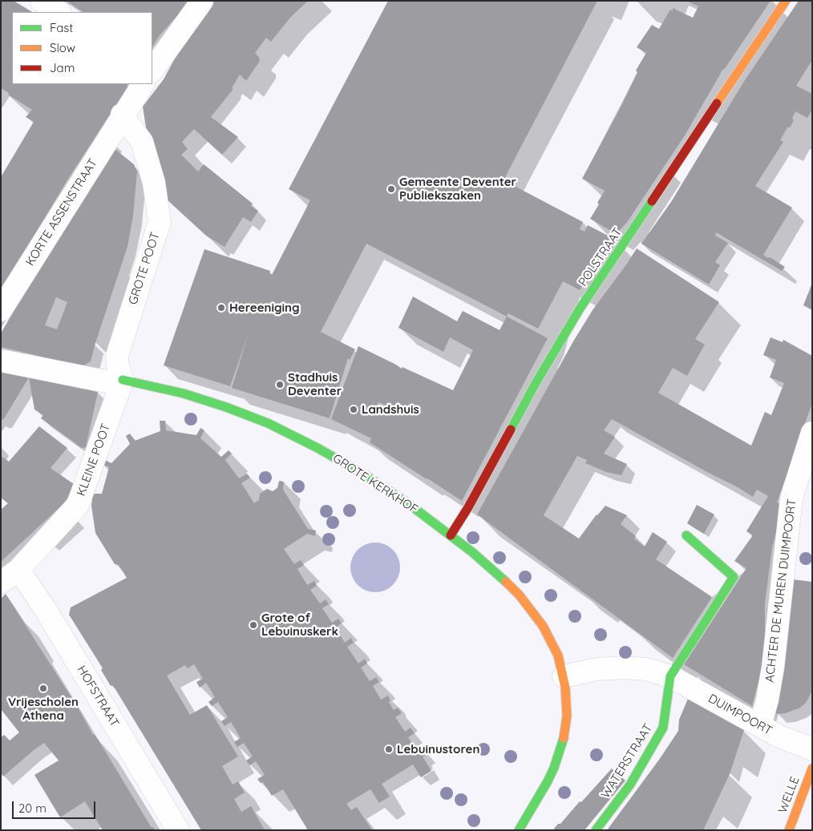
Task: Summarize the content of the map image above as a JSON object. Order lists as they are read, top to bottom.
{
  "streets": {
    "street": [
      "KORTE ASSENSTRAAT",
      "POLSTRAAT",
      "GROTE POOT",
      "KLEINE POOT",
      "GROTE KERKHOF",
      "ACHTER DE MUREN DUIMPOORT",
      "HOFSTRAAT",
      "DUIMPOORT",
      "WATERSTRAAT",
      "WELLE"
    ]
  },
  "crossings": [
    ["KORTE ASSENSTRAAT", "GROTE POOT"],
    ["POLSTRAAT", "GROTE KERKHOF"],
    ["GROTE POOT", "KLEINE POOT"],
    ["GROTE POOT", "GROTE KERKHOF"],
    ["KLEINE POOT", "GROTE KERKHOF"],
    ["KLEINE POOT", "HOFSTRAAT"],
    ["ACHTER DE MUREN DUIMPOORT", "DUIMPOORT"],
    ["DUIMPOORT", "WATERSTRAAT"]
  ],
  "places": [
    "Gemeente Deventer Publiekszaken",
    "Hereeniging",
    "Stadhuis Deventer",
    "Landshuis",
    "Grote of Lebuinuskerk",
    "Vrijescholen Athena",
    "Lebuinustoren"
  ],
  "legend": ["Fast", "Slow", "Jam"],
  "scale_bar": "20 m"
}
